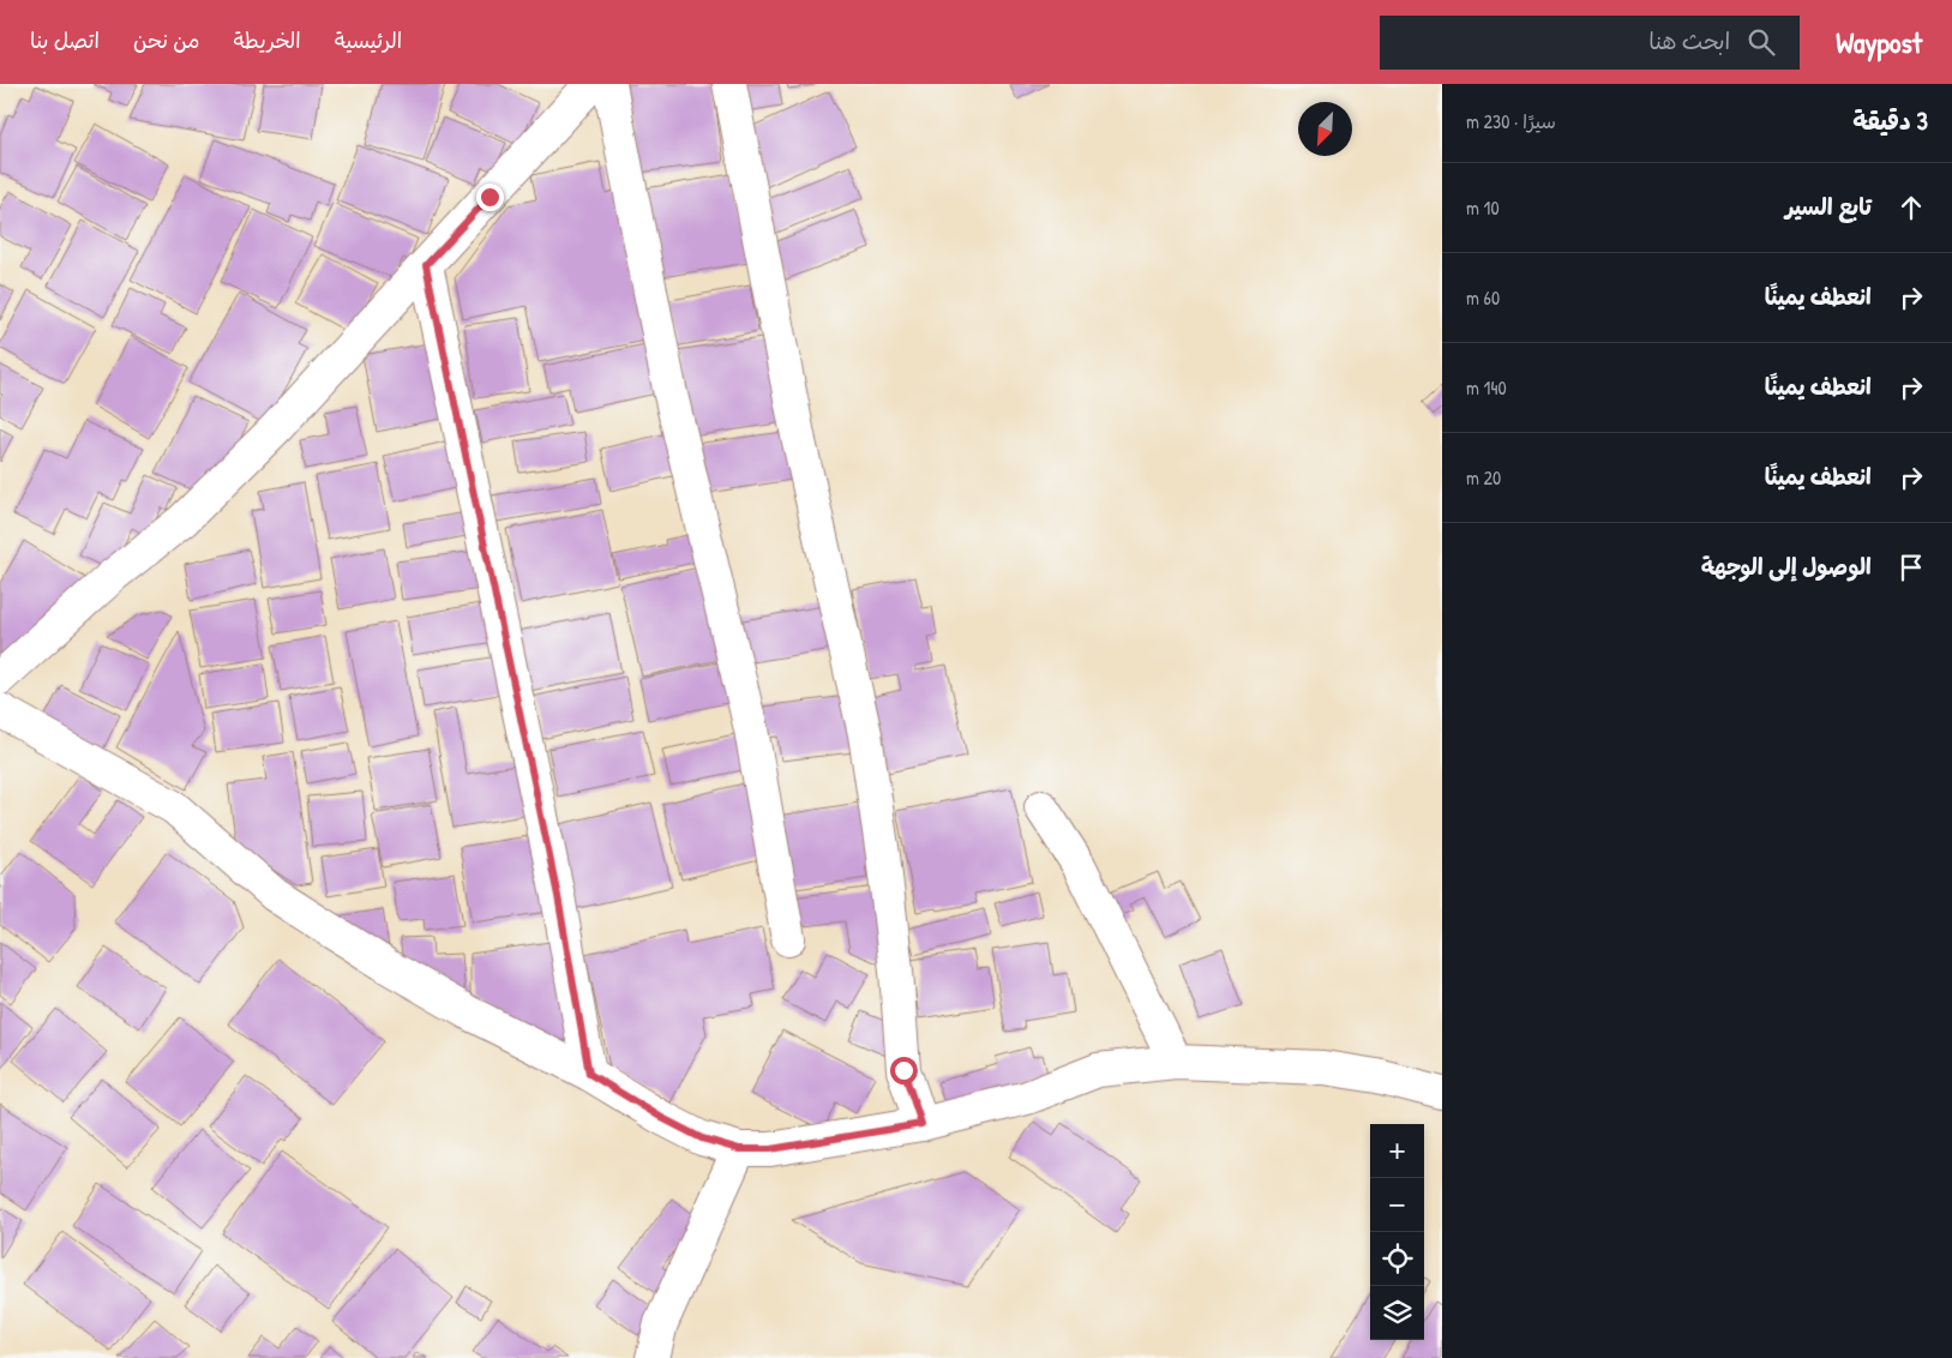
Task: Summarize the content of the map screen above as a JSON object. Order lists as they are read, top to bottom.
{
  "north": "bottom left",
  "page": {
    "header": "Waypost",
    "search": "ابحث هنا",
    "nav": [
      "الرئيسية",
      "الخريطة",
      "من نحن",
      "اتصل بنا"
    ],
    "heading": ["3 دقيقة", "سيرًا · 230 m"],
    "list": [
      ["تابع السير", "10 m"],
      ["انعطف يمينًا", "60 m"],
      ["انعطف يمينًا", "140 m"],
      ["انعطف يمينًا", "20 m"],
      "الوصول إلى الوجهة"
    ],
    "map_buttons": ["+", "−"]
  }
}
